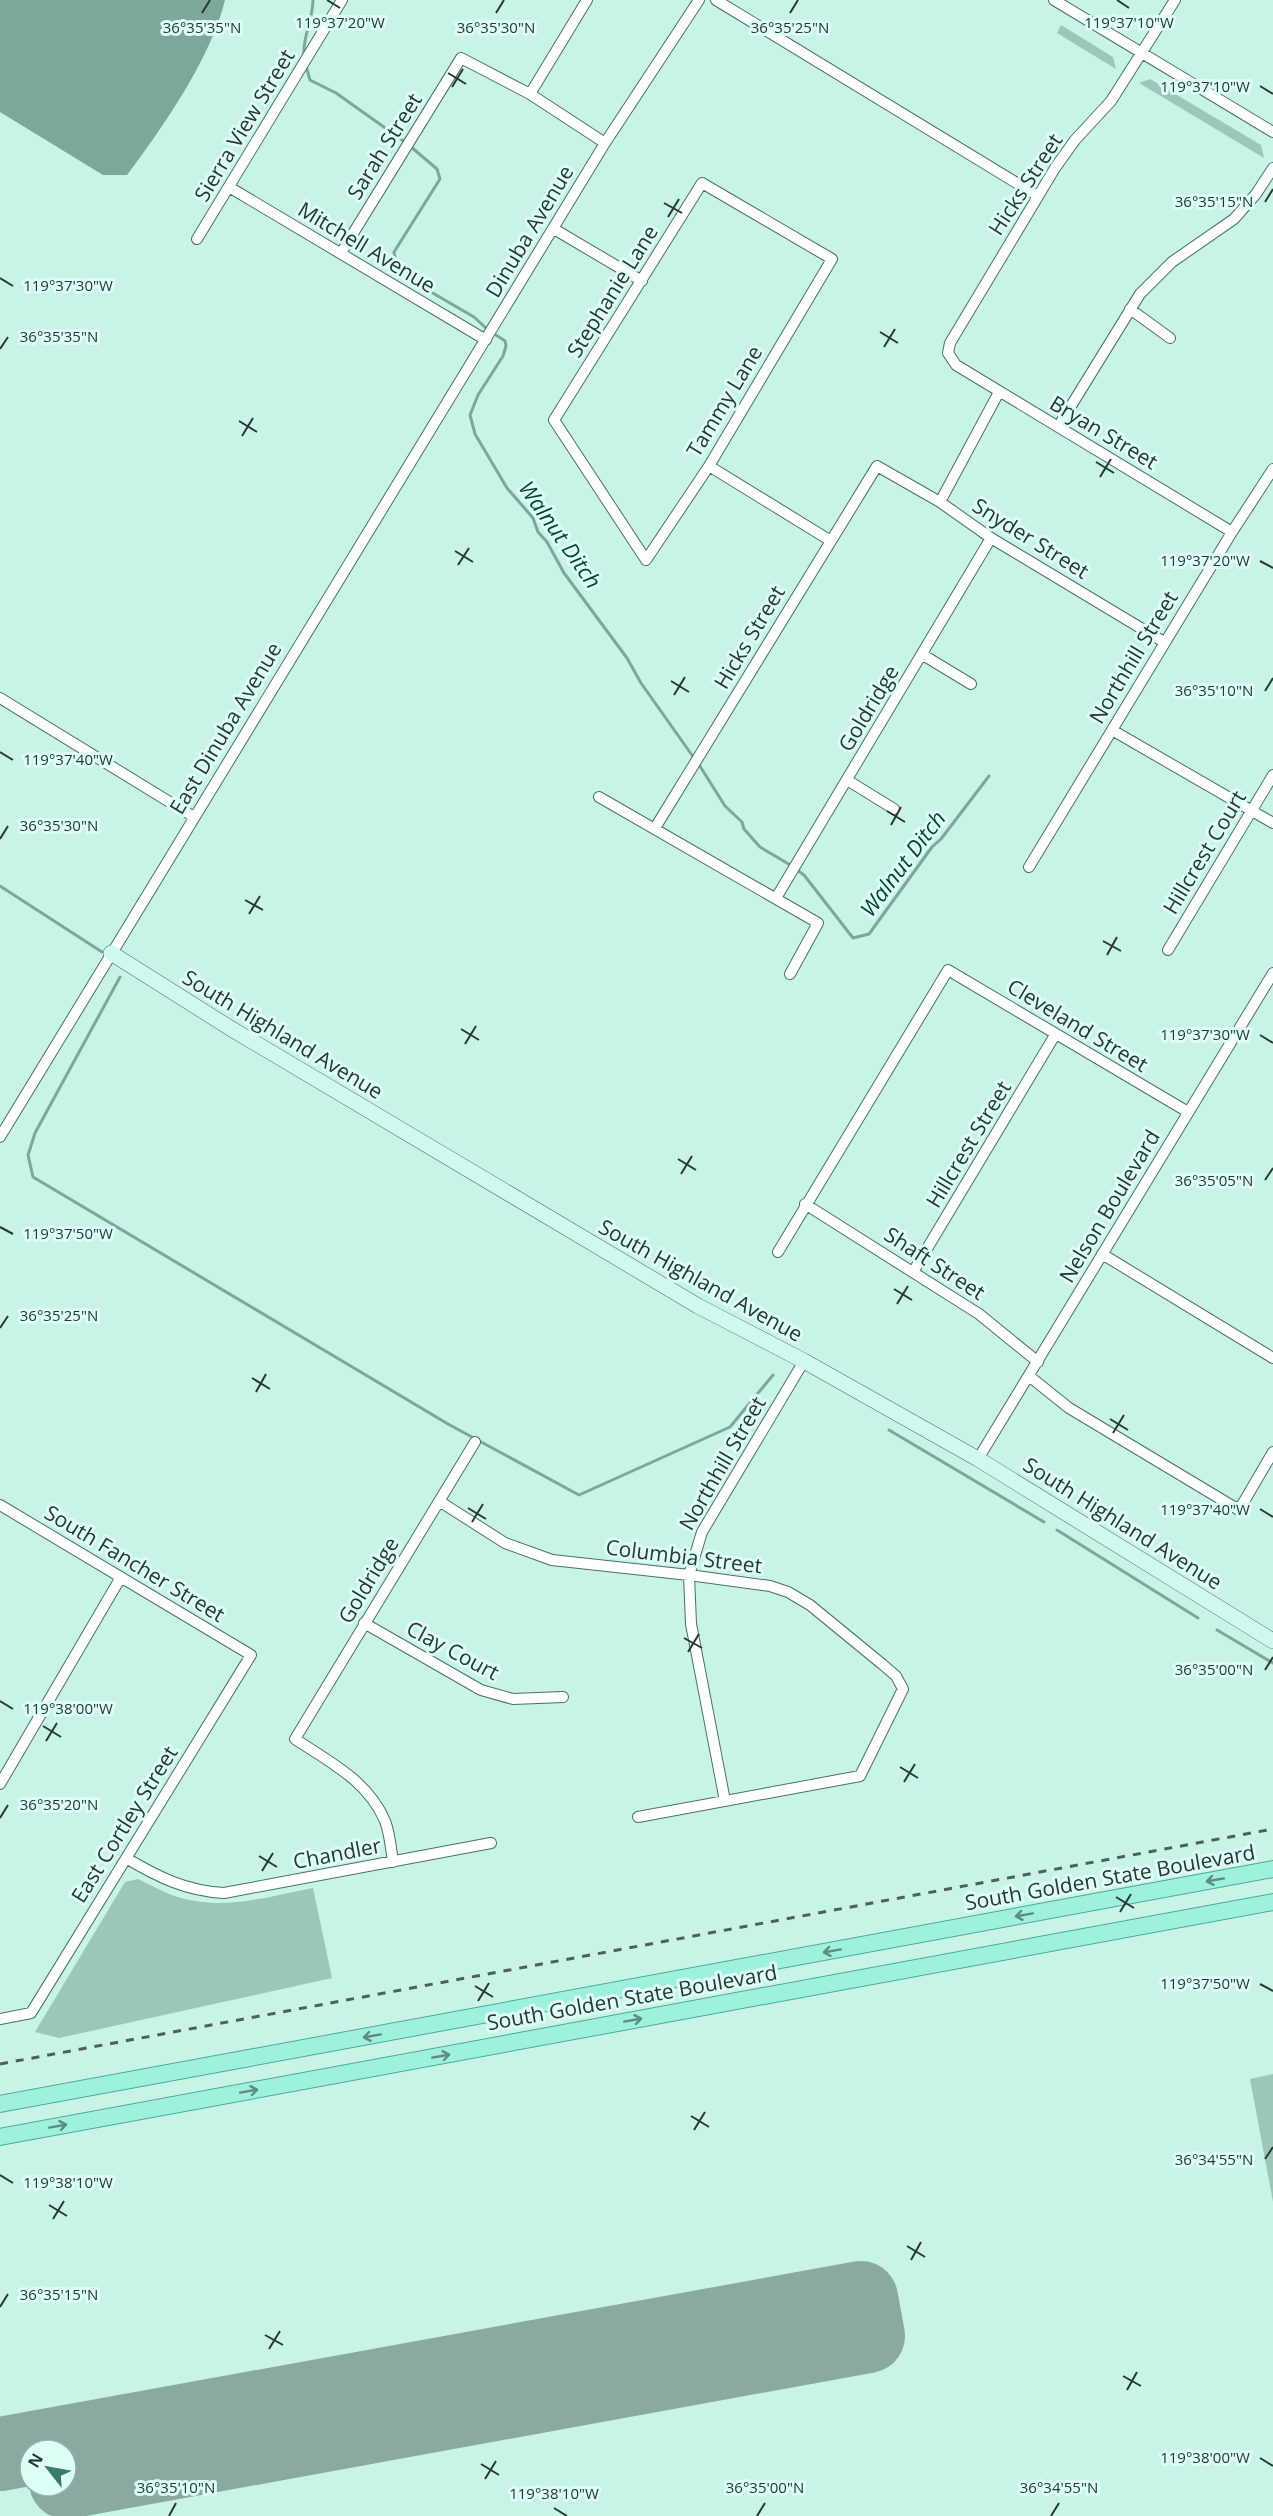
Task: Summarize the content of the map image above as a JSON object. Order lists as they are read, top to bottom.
{
  "streets": {
    "main road": ["South Golden State Boulevard"],
    "street": [
      "Sierra View Street",
      "Sarah Street",
      "Hicks Street",
      "Dinuba Avenue",
      "Mitchell Avenue",
      "Stephanie Lane",
      "Tammy Lane",
      "Bryan Street",
      "Snyder Street",
      "Northhill Street",
      "Goldridge",
      "East Dinuba Avenue",
      "Hillcrest Court",
      "Cleveland Street",
      "South Highland Avenue",
      "Hillcrest Street",
      "Nelson Boulevard",
      "Shaft Street",
      "Columbia Street",
      "South Fancher Street",
      "Clay Court",
      "East Cortley Street",
      "Chandler"
    ]
  },
  "crossings": [
    ["Sierra View Street", "Mitchell Avenue"],
    ["Sarah Street", "Mitchell Avenue"],
    ["Hicks Street", "Bryan Street"],
    ["Hicks Street", "Snyder Street"],
    ["Dinuba Avenue", "Mitchell Avenue"],
    ["Dinuba Avenue", "East Dinuba Avenue"],
    ["Mitchell Avenue", "East Dinuba Avenue"],
    ["Stephanie Lane", "Tammy Lane"],
    ["Bryan Street", "Northhill Street"],
    ["Snyder Street", "Northhill Street"],
    ["Snyder Street", "Goldridge"],
    ["Northhill Street", "South Highland Avenue"],
    ["Northhill Street", "Columbia Street"],
    ["Goldridge", "Columbia Street"],
    ["Goldridge", "Clay Court"],
    ["Goldridge", "Chandler"],
    ["East Dinuba Avenue", "South Highland Avenue"],
    ["Cleveland Street", "Hillcrest Street"],
    ["Cleveland Street", "Nelson Boulevard"],
    ["Cleveland Street", "Shaft Street"],
    ["South Highland Avenue", "Nelson Boulevard"],
    ["Hillcrest Street", "Shaft Street"],
    ["Nelson Boulevard", "Shaft Street"],
    ["South Fancher Street", "East Cortley Street"],
    ["East Cortley Street", "Chandler"]
  ],
  "water": ["Walnut Ditch"],
  "north": "top left",
  "coordinates": [
    "119°37'10\"W",
    "119°37'20\"W",
    "36°35'35\"N",
    "36°35'30\"N",
    "36°35'25\"N",
    "36°35'15\"N",
    "119°37'30\"W",
    "36°35'10\"N",
    "119°37'40\"W",
    "36°35'05\"N",
    "119°37'50\"W",
    "36°35'00\"N",
    "119°38'00\"W",
    "36°35'20\"N",
    "36°34'55\"N",
    "119°38'10\"W"
  ]
}
